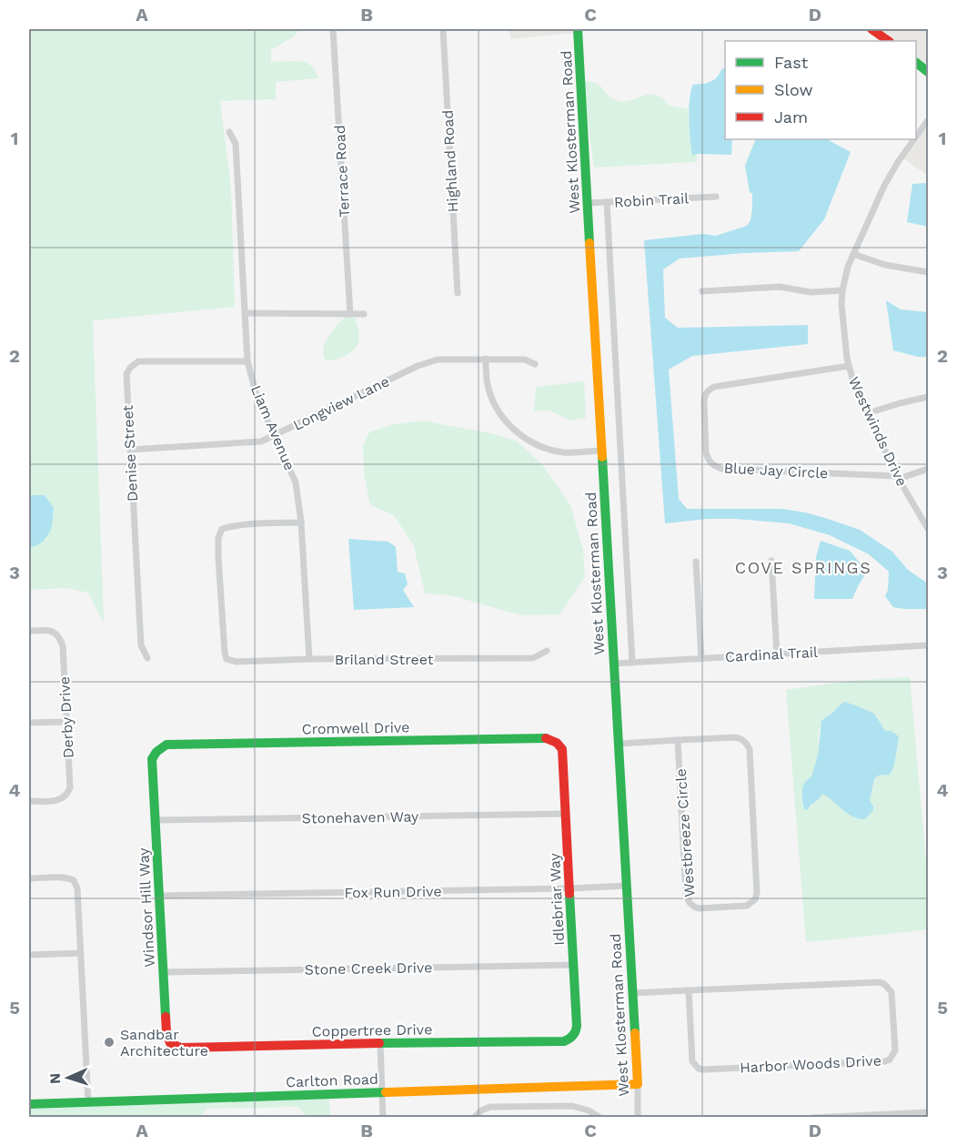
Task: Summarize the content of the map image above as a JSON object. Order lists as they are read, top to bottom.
{
  "streets": {
    "street": [
      "West Klosterman Road",
      "Highland Road",
      "Terrace Road",
      "Robin Trail",
      "Longview Lane",
      "Liam Avenue",
      "Westwinds Drive",
      "Denise Street",
      "Blue Jay Circle",
      "Cardinal Trail",
      "Briland Street",
      "Derby Drive",
      "Cromwell Drive",
      "Stonehaven Way",
      "Westbreeze Circle",
      "Fox Run Drive",
      "Idlebriar Way",
      "Windsor Hill Way",
      "Stone Creek Drive",
      "Coppertree Drive",
      "Harbor Woods Drive",
      "Carlton Road"
    ]
  },
  "crossings": [
    ["West Klosterman Road", "Robin Trail"],
    ["West Klosterman Road", "Cardinal Trail"],
    ["West Klosterman Road", "Fox Run Drive"],
    ["West Klosterman Road", "Harbor Woods Drive"],
    ["West Klosterman Road", "Carlton Road"],
    ["Longview Lane", "Liam Avenue"],
    ["Longview Lane", "Denise Street"],
    ["Liam Avenue", "Denise Street"],
    ["Liam Avenue", "Briland Street"],
    ["Westwinds Drive", "Blue Jay Circle"],
    ["Cromwell Drive", "Idlebriar Way"],
    ["Cromwell Drive", "Windsor Hill Way"],
    ["Stonehaven Way", "Idlebriar Way"],
    ["Stonehaven Way", "Windsor Hill Way"],
    ["Fox Run Drive", "Idlebriar Way"],
    ["Fox Run Drive", "Windsor Hill Way"],
    ["Idlebriar Way", "Stone Creek Drive"],
    ["Idlebriar Way", "Coppertree Drive"],
    ["Windsor Hill Way", "Stone Creek Drive"],
    ["Windsor Hill Way", "Coppertree Drive"]
  ],
  "districts": ["COVE SPRINGS"],
  "places": ["Sandbar Architecture"],
  "legend": ["Fast", "Slow", "Jam"],
  "north": "left",
  "grid": {
    "columns": [
      "A",
      "B",
      "C",
      "D"
    ],
    "rows": [
      "1",
      "2",
      "3",
      "4",
      "5"
    ]
  }
}
